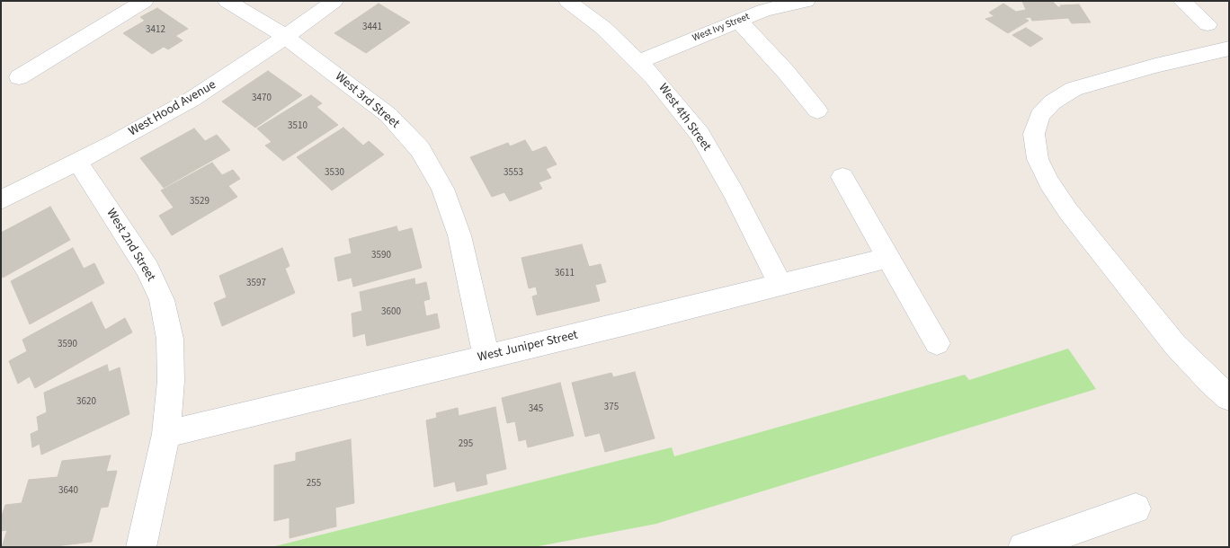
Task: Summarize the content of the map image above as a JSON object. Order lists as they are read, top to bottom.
{
  "streets": {
    "street": [
      "West Ivy Street",
      "West 3rd Street",
      "West Hood Avenue",
      "West 4th Street",
      "West 2nd Street",
      "West Juniper Street"
    ]
  },
  "crossings": [
    ["West Ivy Street", "West 4th Street"],
    ["West 3rd Street", "West Hood Avenue"],
    ["West 3rd Street", "West Juniper Street"],
    ["West Hood Avenue", "West 2nd Street"],
    ["West 4th Street", "West Juniper Street"],
    ["West 2nd Street", "West Juniper Street"]
  ],
  "house_numbers": [
    "3441",
    "3412",
    "3470",
    "3510",
    "3530",
    "3553",
    "3529",
    "3590",
    "3611",
    "3597",
    "3600",
    "3590",
    "3620",
    "375",
    "345",
    "295",
    "255",
    "3640"
  ]
}
